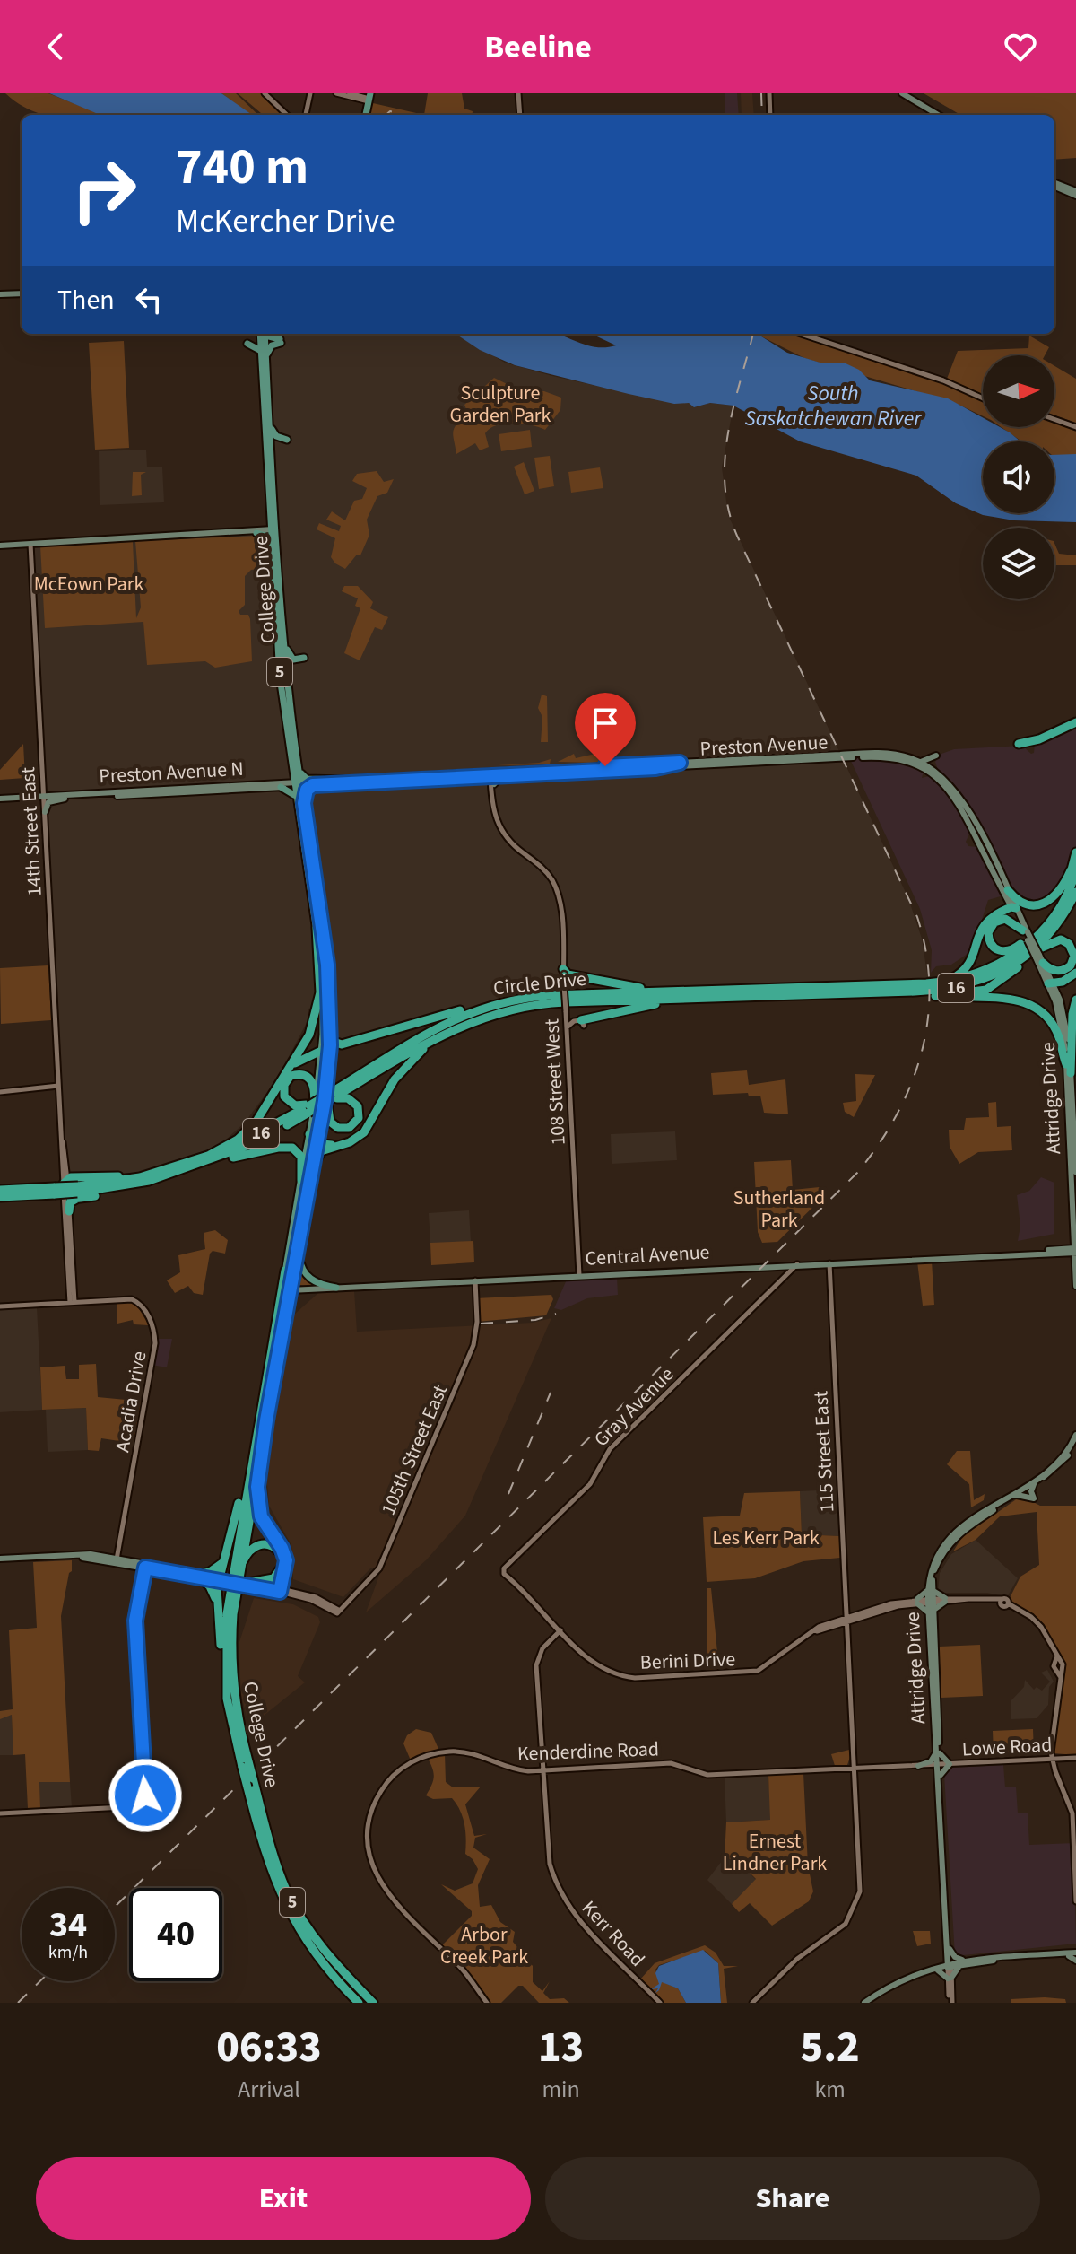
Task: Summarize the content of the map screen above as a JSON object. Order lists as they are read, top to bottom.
{
  "streets": {
    "highway": [
      "College Drive",
      "5",
      "Circle Drive",
      "16"
    ],
    "main road": [
      "Preston Avenue",
      "Preston Avenue N",
      "Attridge Drive",
      "Central Avenue"
    ],
    "street": [
      "14th Street East",
      "108 Street West",
      "Acadia Drive",
      "Gray Avenue",
      "105th Street East",
      "115 Street East",
      "Berini Drive",
      "Lowe Road",
      "Kenderdine Road",
      "Kerr Road"
    ]
  },
  "crossings": [
    ["College Drive", "Preston Avenue"],
    ["College Drive", "Preston Avenue N"],
    ["College Drive", "Circle Drive"],
    ["College Drive", "Central Avenue"],
    ["Preston Avenue", "Preston Avenue N"],
    ["Preston Avenue", "108 Street West"],
    ["Preston Avenue N", "14th Street East"],
    ["14th Street East", "Circle Drive"],
    ["14th Street East", "Acadia Drive"],
    ["108 Street West", "Central Avenue"],
    ["Attridge Drive", "Central Avenue"],
    ["Attridge Drive", "Berini Drive"],
    ["Attridge Drive", "Lowe Road"],
    ["Central Avenue", "Gray Avenue"],
    ["Central Avenue", "105th Street East"],
    ["Central Avenue", "115 Street East"],
    ["Gray Avenue", "Berini Drive"],
    ["115 Street East", "Berini Drive"],
    ["115 Street East", "Kenderdine Road"],
    ["Berini Drive", "Lowe Road"],
    ["Berini Drive", "Kerr Road"],
    ["Kenderdine Road", "Kerr Road"]
  ],
  "water": ["South Saskatchewan River"],
  "parks": [
    "Sculpture Garden Park",
    "McEown Park",
    "Sutherland Park",
    "Les Kerr Park",
    "Ernest Lindner Park",
    "Arbor Creek Park"
  ],
  "north": "right",
  "page": {
    "header": "Beeline",
    "turn": ["740 m", "McKercher Drive"],
    "then": "Then",
    "speed": "34 km/h",
    "limit": "40",
    "eta": [
      "06:33",
      "Arrival",
      "13",
      "min",
      "5.2",
      "km"
    ],
    "buttons": ["Exit", "Share"]
  }
}
